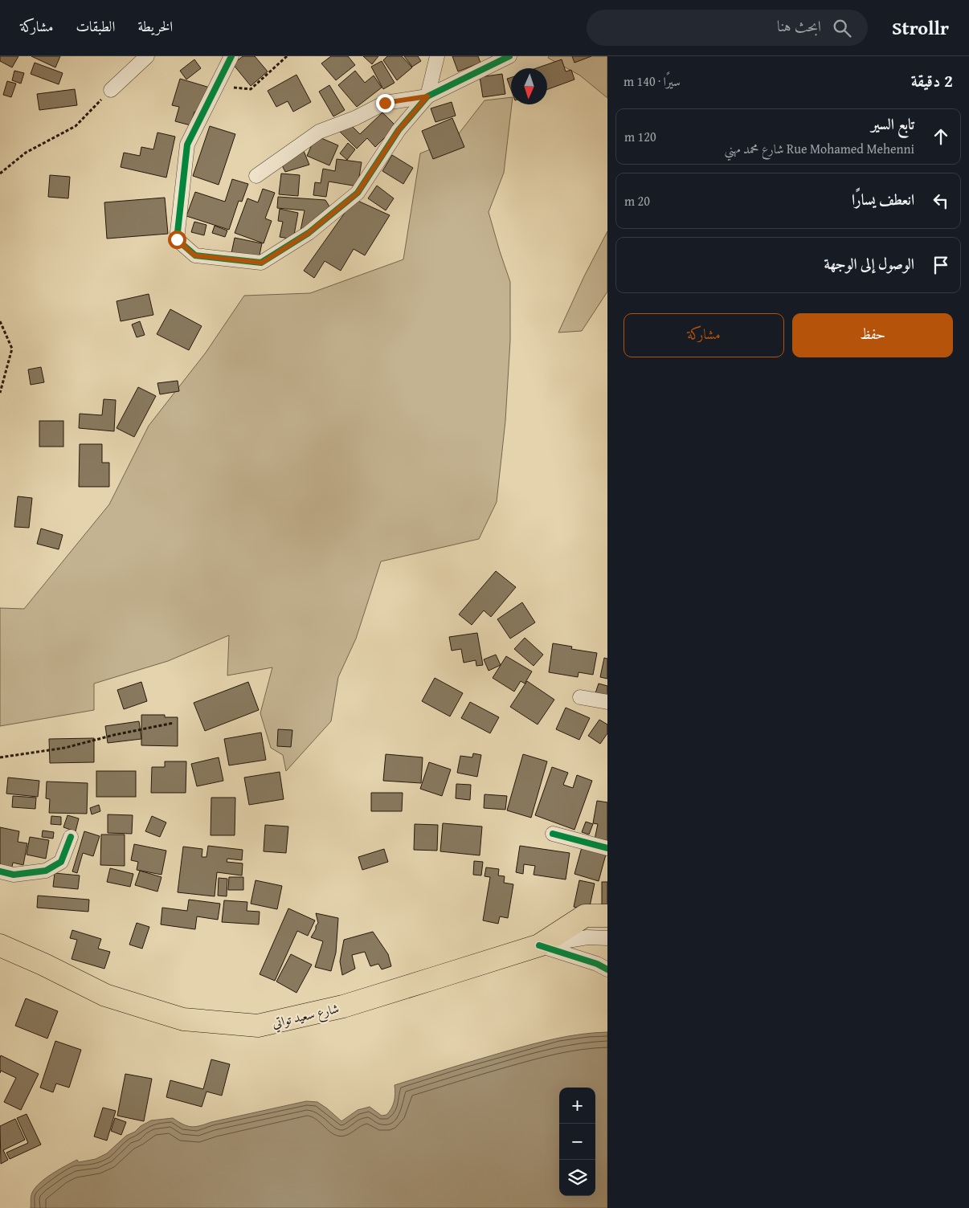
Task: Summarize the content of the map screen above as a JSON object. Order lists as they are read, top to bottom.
{
  "streets": {
    "main road": ["شارع سعيد تواتي"]
  },
  "north": "bottom",
  "page": {
    "header": "Strollr",
    "search": "ابحث هنا",
    "nav": ["الخريطة", "الطبقات", "مشاركة"],
    "heading": ["2 دقيقة", "سيرًا · 140 m"],
    "list": [
      ["تابع السير", "Rue Mohamed Mehenni شارع محمد مهني", "120 m"],
      ["انعطف يسارًا", "20 m"],
      "الوصول إلى الوجهة"
    ],
    "buttons": ["حفظ", "مشاركة"],
    "map_buttons": ["+", "−"]
  }
}
